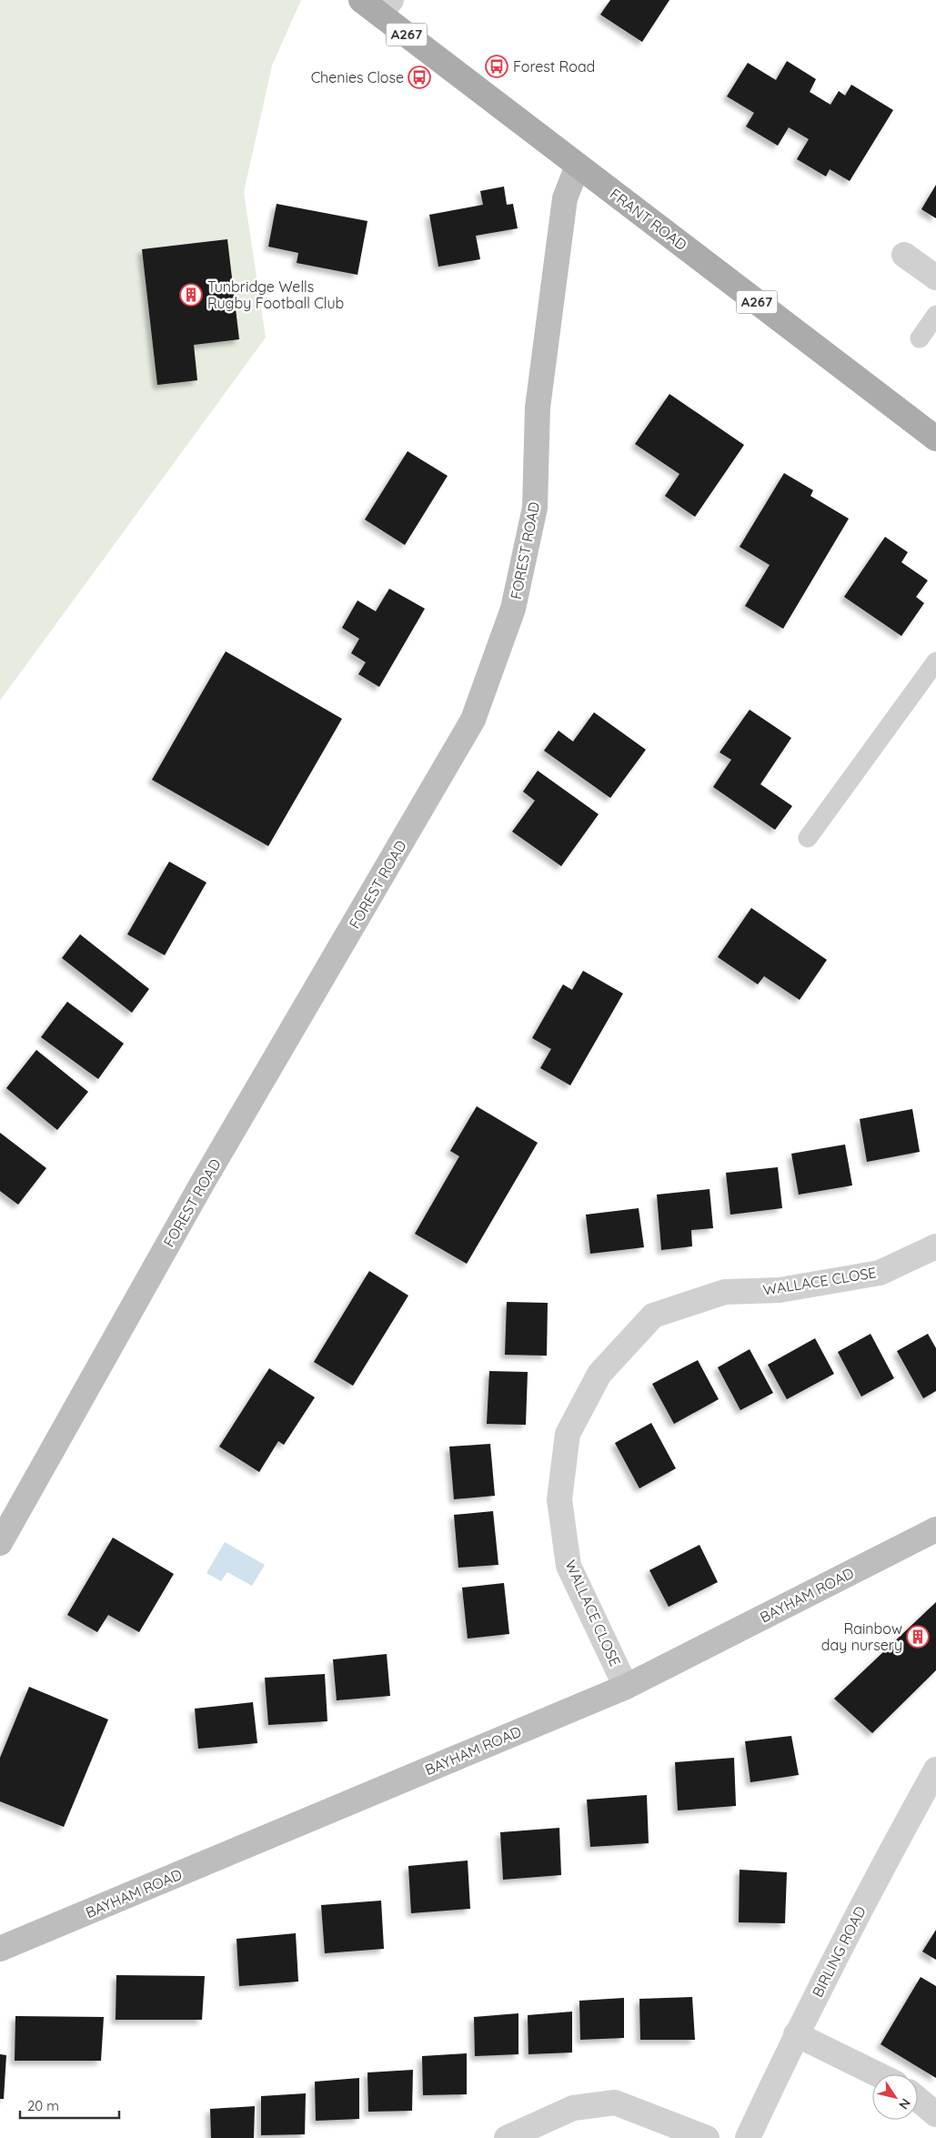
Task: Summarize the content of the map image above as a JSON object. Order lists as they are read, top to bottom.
{
  "streets": {
    "main road": ["A267", "FRANT ROAD"],
    "street": [
      "FOREST ROAD",
      "WALLACE CLOSE",
      "BAYHAM ROAD",
      "BIRLING ROAD"
    ]
  },
  "crossings": [
    ["FRANT ROAD", "FOREST ROAD"],
    ["WALLACE CLOSE", "BAYHAM ROAD"]
  ],
  "places": {
    "bus stop": ["Forest Road", "Chenies Close"],
    "building": ["Tunbridge Wells Rugby Football Club", "Rainbow day nursery"]
  },
  "scale_bar": "20 m",
  "north": "bottom right"
}
